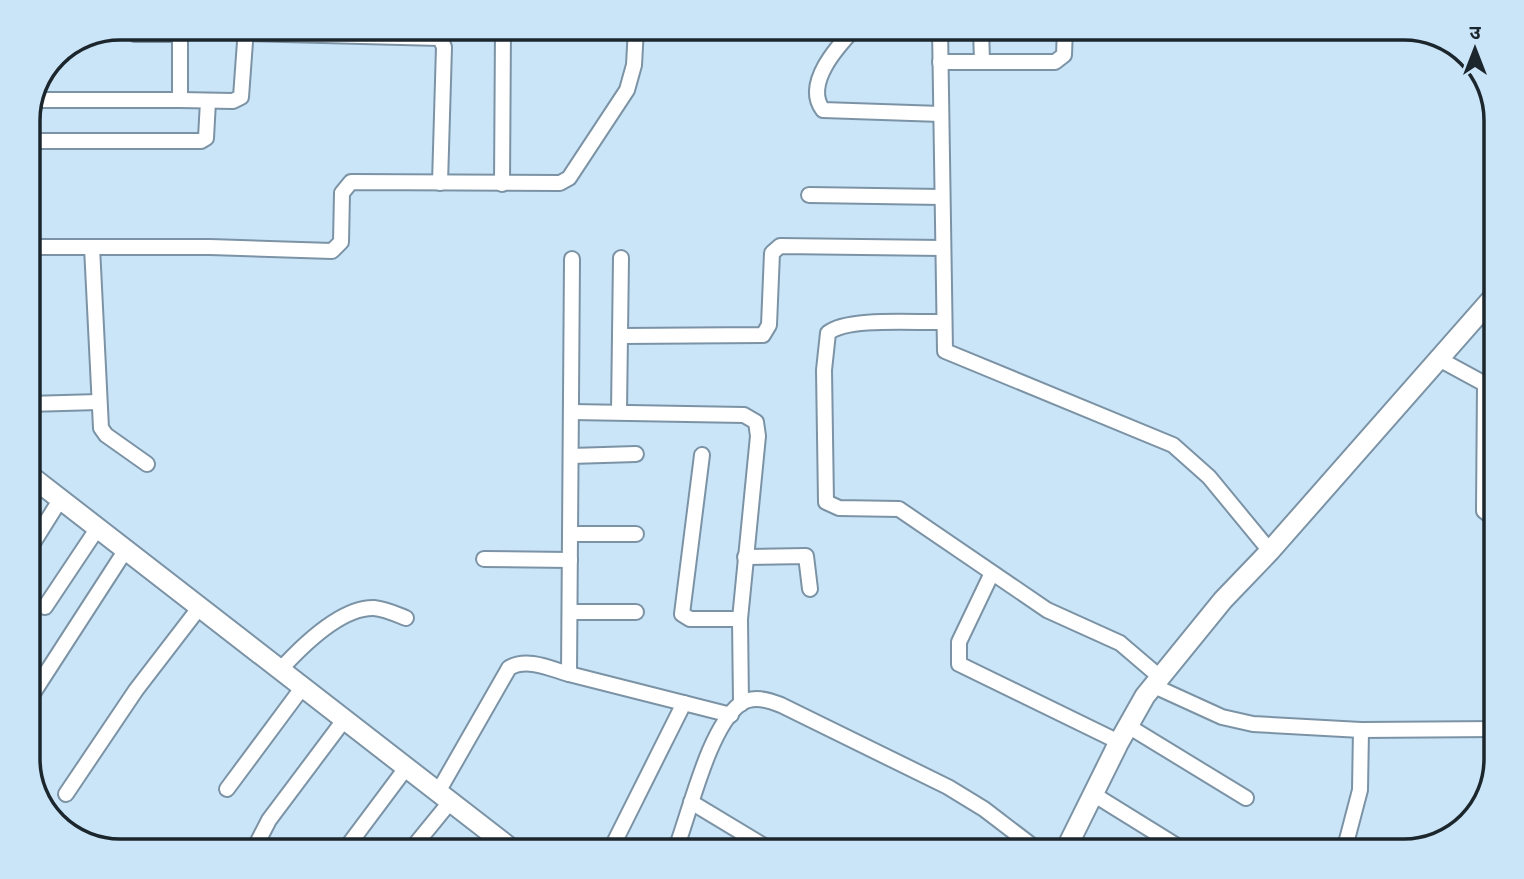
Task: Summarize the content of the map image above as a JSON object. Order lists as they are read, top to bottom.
{
  "north": "top"
}
